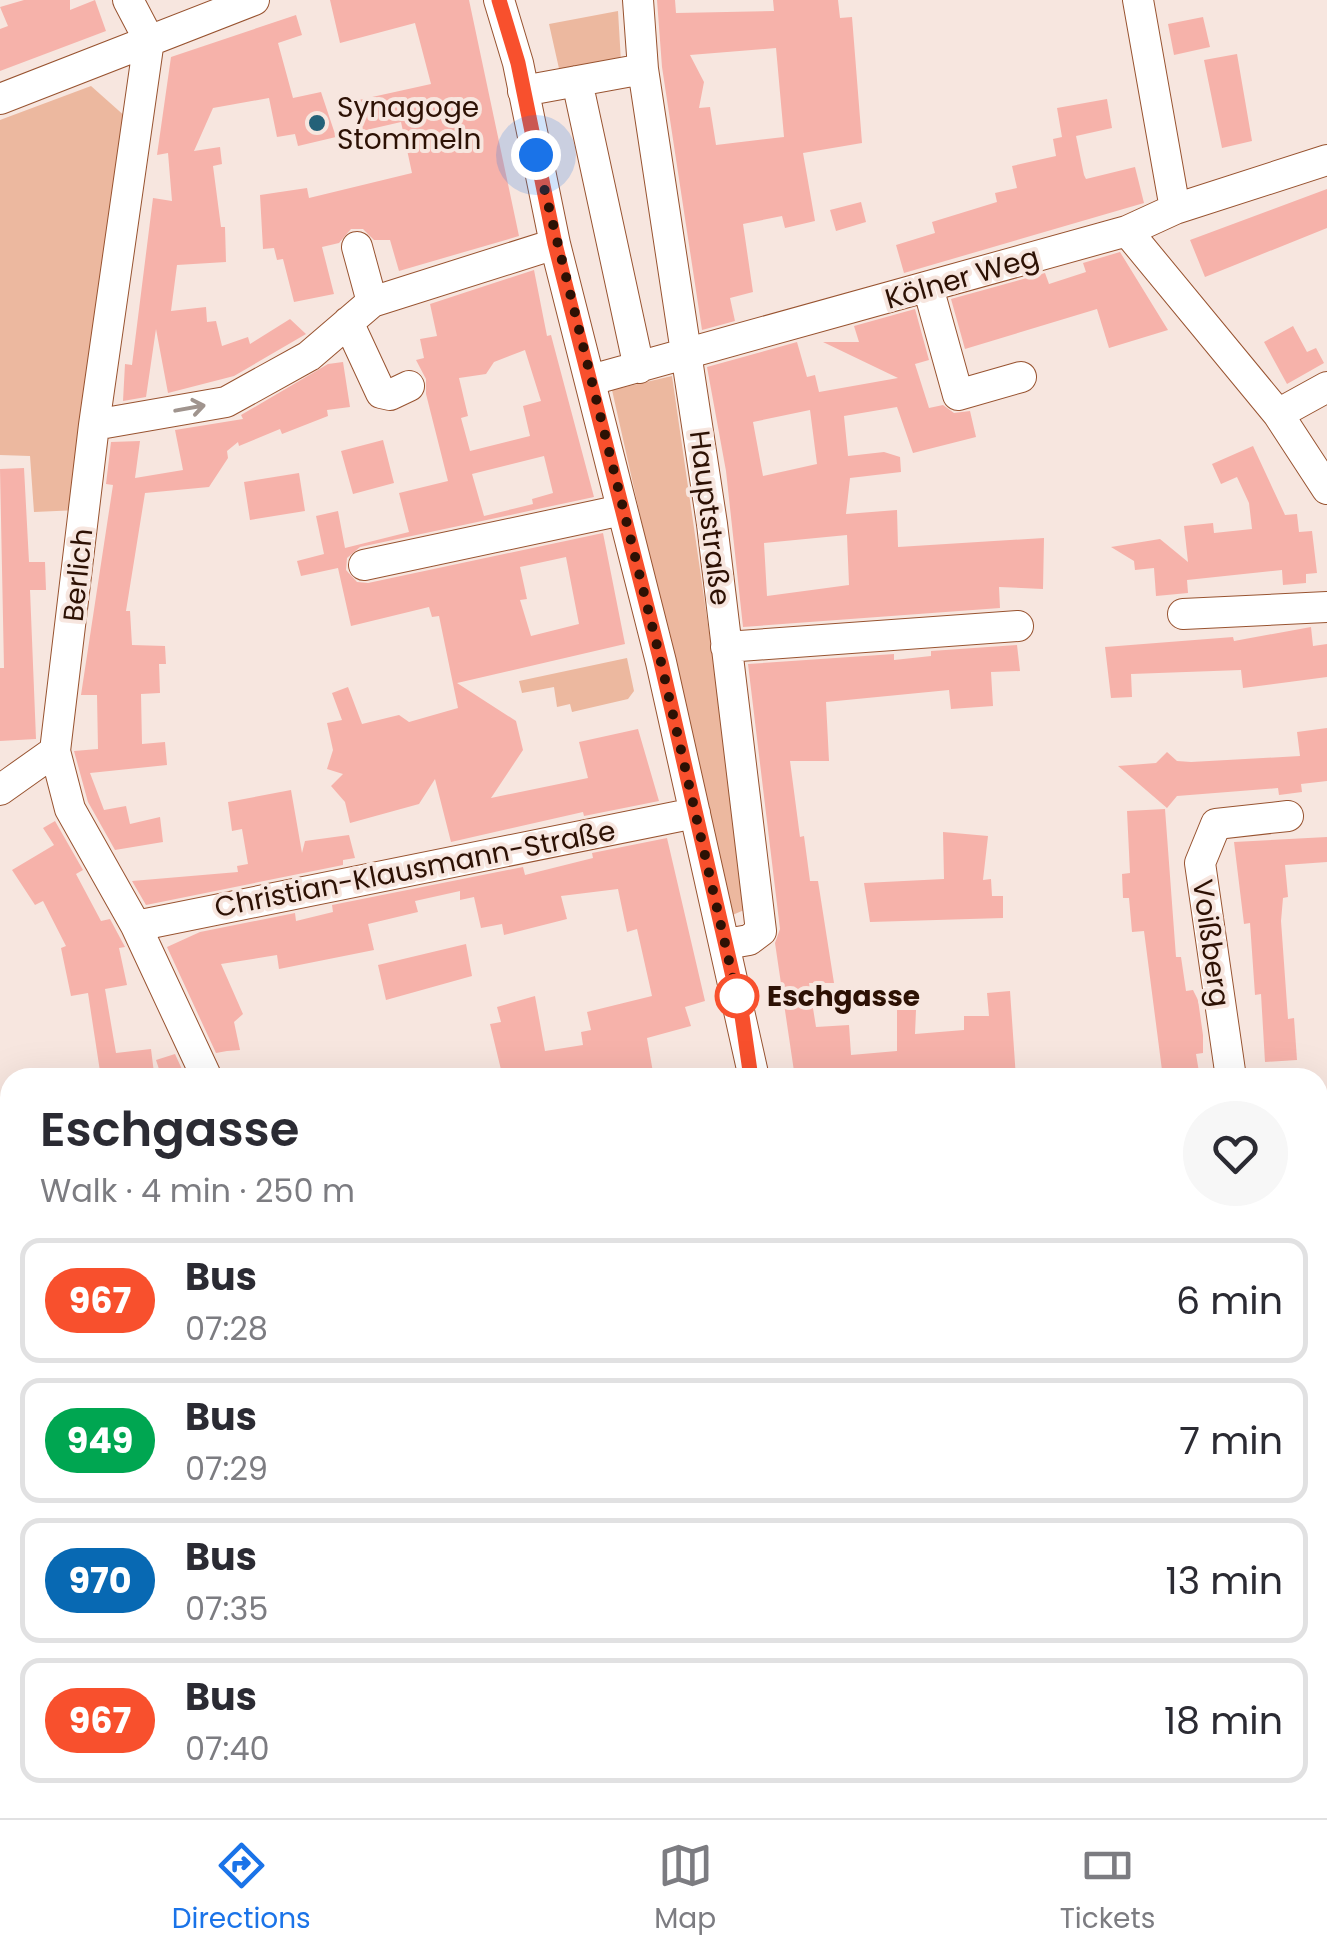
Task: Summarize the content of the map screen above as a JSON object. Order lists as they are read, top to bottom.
{
  "streets": {
    "street": [
      "Kölner Weg",
      "Hauptstraße",
      "Berlich",
      "Christian-Klausmann-Straße",
      "Voißberg"
    ]
  },
  "crossings": [
    ["Kölner Weg", "Hauptstraße"],
    ["Berlich", "Christian-Klausmann-Straße"]
  ],
  "places": ["Synagoge Stommeln", "Eschgasse"],
  "lines": ["bus line 967"],
  "page": {
    "heading": ["Eschgasse", "Walk · 4 min · 250 m"],
    "list": [
      {
        "mark": "967",
        "name": "Bus",
        "note": "07:28",
        "value": "6 min"
      },
      {
        "mark": "949",
        "name": "Bus",
        "note": "07:29",
        "value": "7 min"
      },
      {
        "mark": "970",
        "name": "Bus",
        "note": "07:35",
        "value": "13 min"
      },
      {
        "mark": "967",
        "name": "Bus",
        "note": "07:40",
        "value": "18 min"
      }
    ],
    "tabs": ["Directions", "Map", "Tickets"]
  }
}
